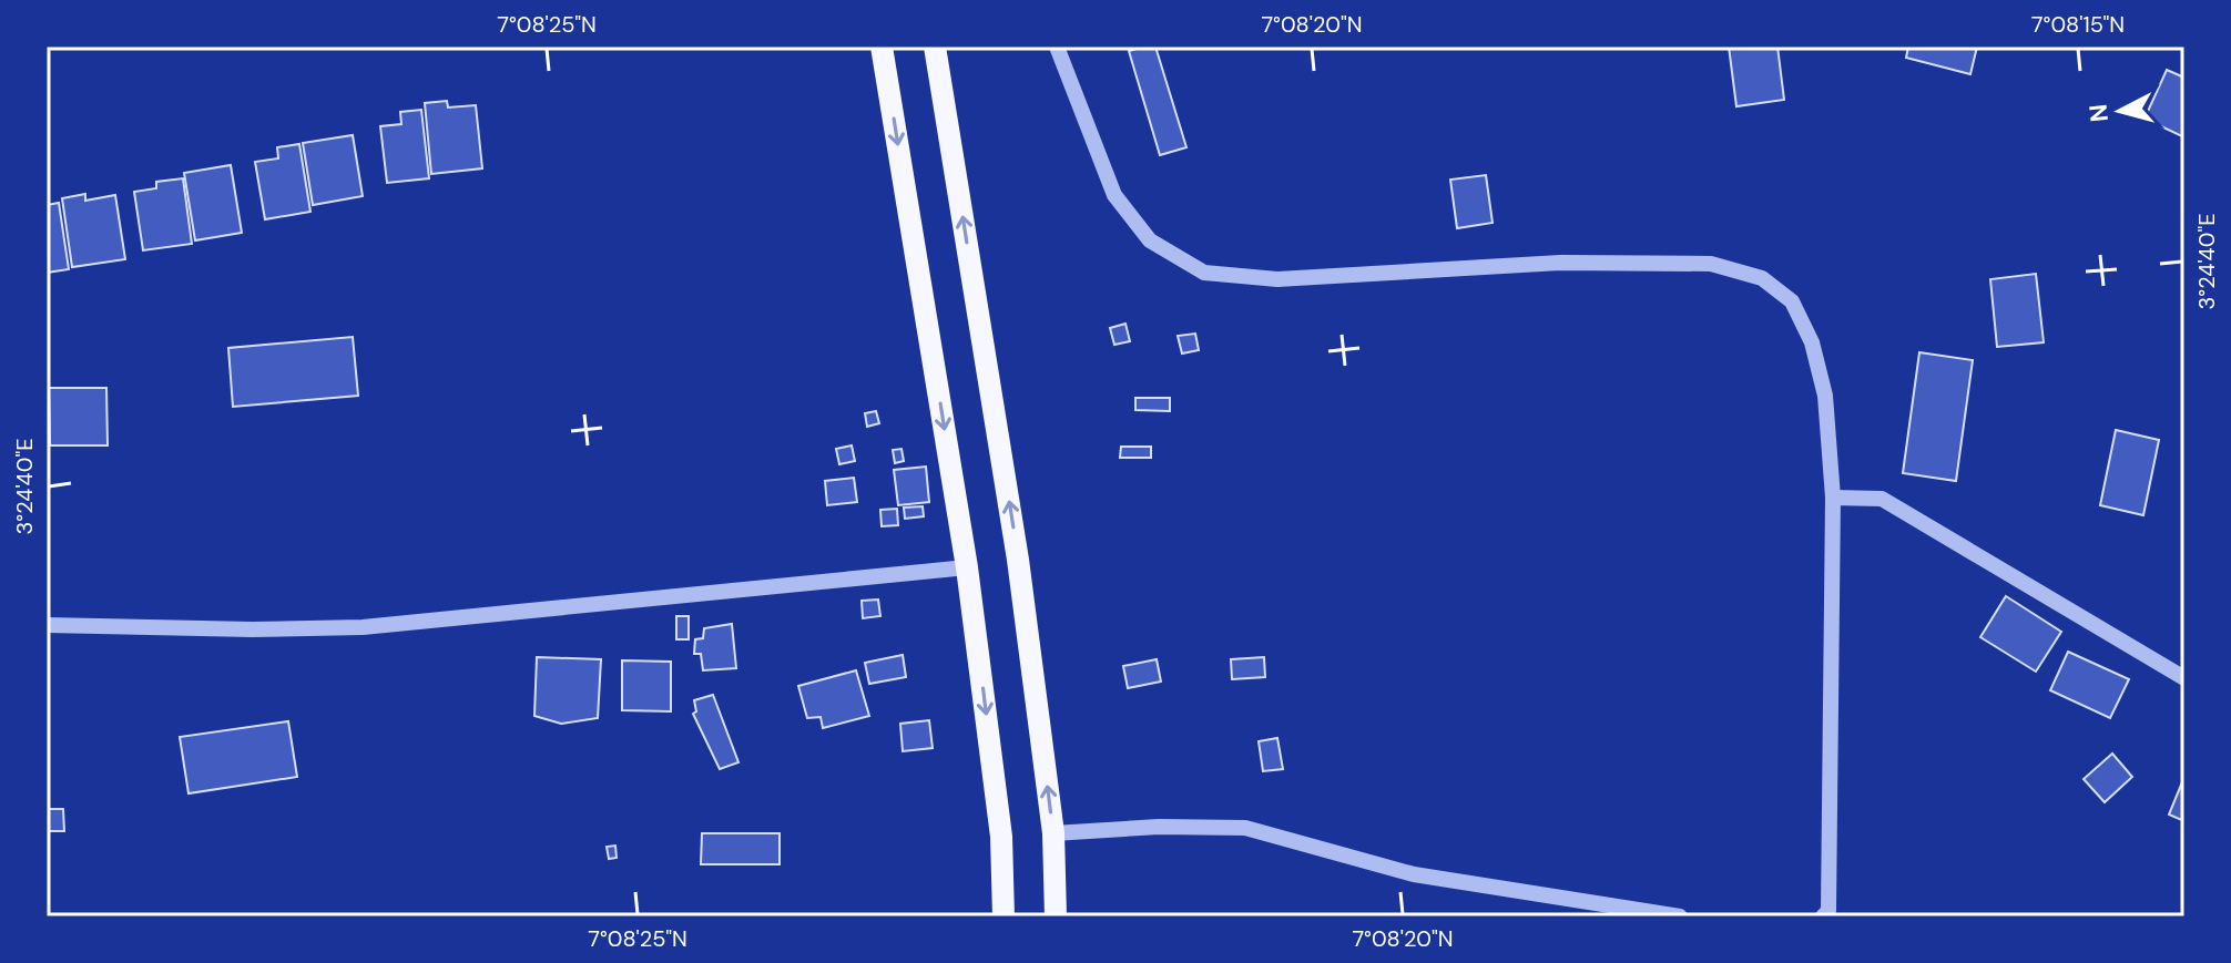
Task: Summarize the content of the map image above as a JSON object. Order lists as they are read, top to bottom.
{
  "north": "left",
  "coordinates": [
    "7°08'25\"N",
    "7°08'20\"N",
    "7°08'15\"N",
    "3°24'40\"E"
  ]
}
